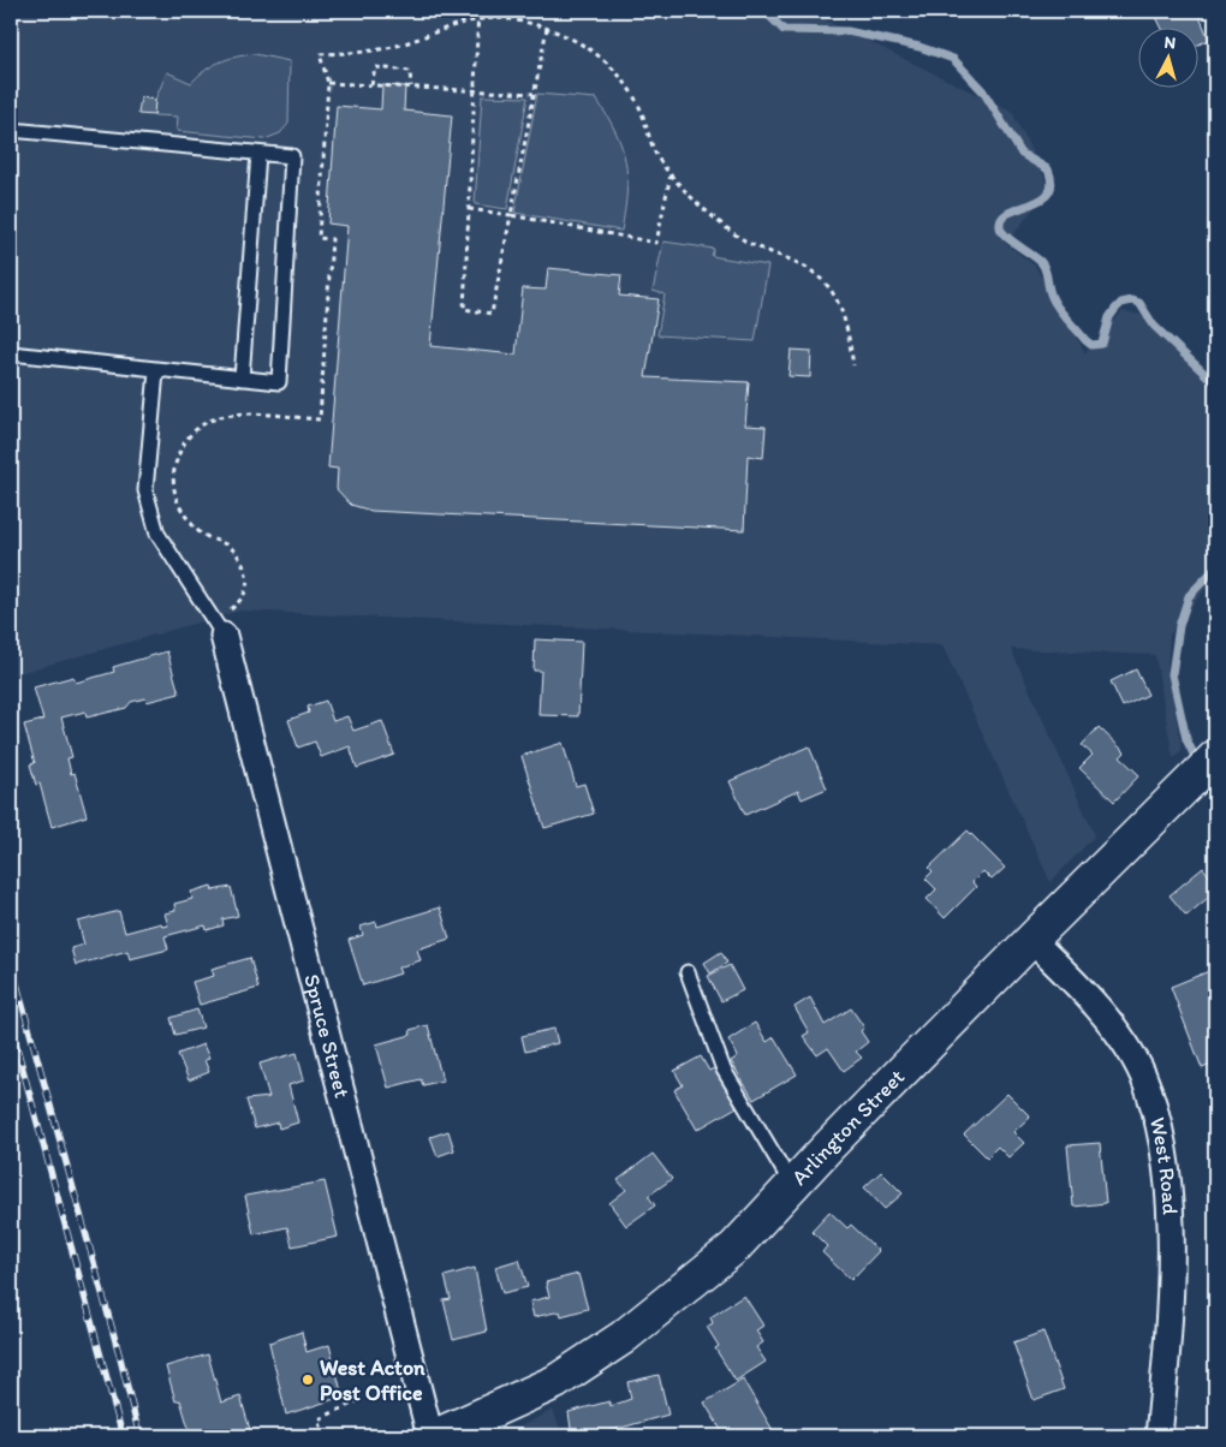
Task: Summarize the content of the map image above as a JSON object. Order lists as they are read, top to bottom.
{
  "streets": {
    "street": ["Spruce Street", "Arlington Street", "West Road"]
  },
  "crossings": [
    ["Spruce Street", "Arlington Street"],
    ["Arlington Street", "West Road"]
  ],
  "places": ["West Acton Post Office"],
  "north": "top"
}
